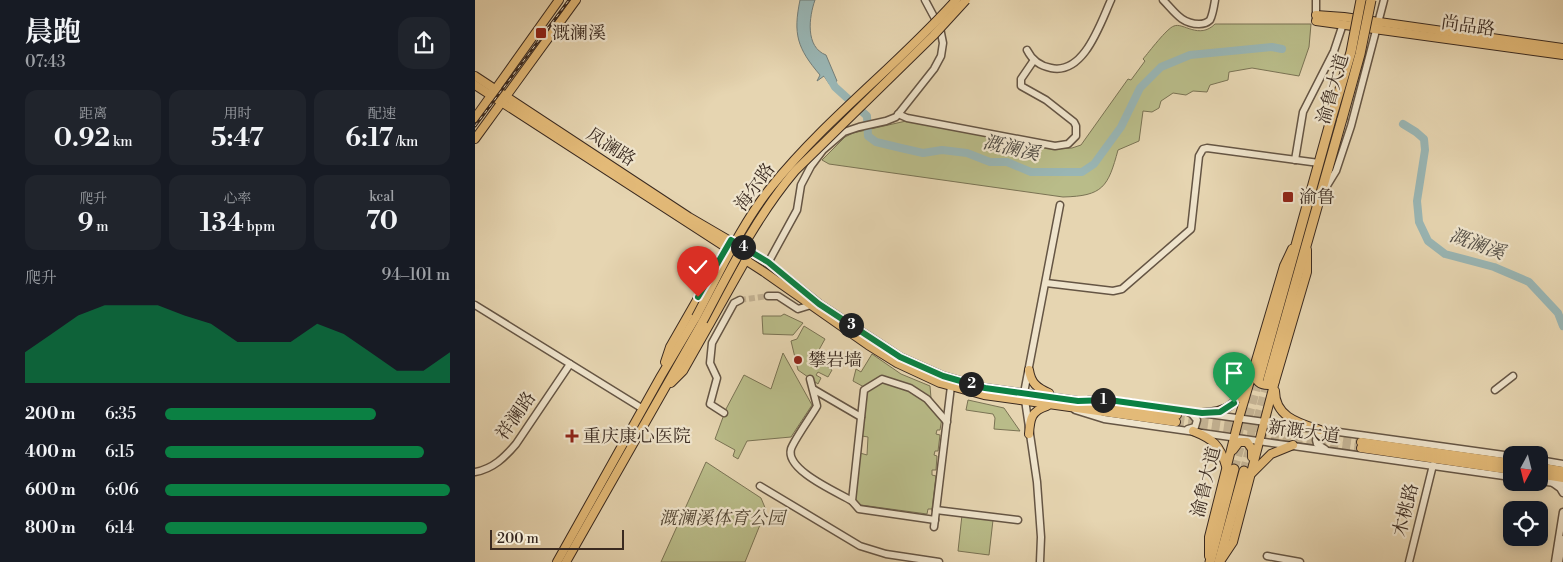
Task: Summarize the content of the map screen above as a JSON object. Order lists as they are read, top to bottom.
{
  "streets": {
    "highway": ["渝鲁大道"],
    "main road": [
      "尚品路",
      "凤澜路",
      "海尔路",
      "新溉大道"
    ],
    "street": ["祥澜路", "木桃路"]
  },
  "crossings": [
    ["渝鲁大道", "新溉大道"],
    ["凤澜路", "新溉大道"],
    ["新溉大道", "木桃路"]
  ],
  "water": ["溉澜溪"],
  "parks": ["溉澜溪体育公园"],
  "places": {
    "transit": ["溉澜溪", "渝鲁"],
    "other": ["攀岩墙"],
    "health": ["重庆康心医院"]
  },
  "scale_bar": "200 m",
  "north": "bottom",
  "page": {
    "heading": ["晨跑", "07:43"],
    "stats": [
      ["距离", "0.92 km"],
      ["用时", "5:47"],
      ["配速", "6:17 /km"],
      ["爬升", "9 m"],
      ["心率", "134 bpm"],
      ["kcal", "70"]
    ],
    "pins": [
      "4",
      "3",
      "2",
      "1"
    ],
    "chart": ["爬升", "94–101 m"],
    "list": [
      {
        "name": "200 m",
        "note": "6:35"
      },
      {
        "name": "400 m",
        "note": "6:15"
      },
      {
        "name": "600 m",
        "note": "6:06"
      },
      {
        "name": "800 m",
        "note": "6:14"
      }
    ],
    "scale": "200 m"
  }
}
